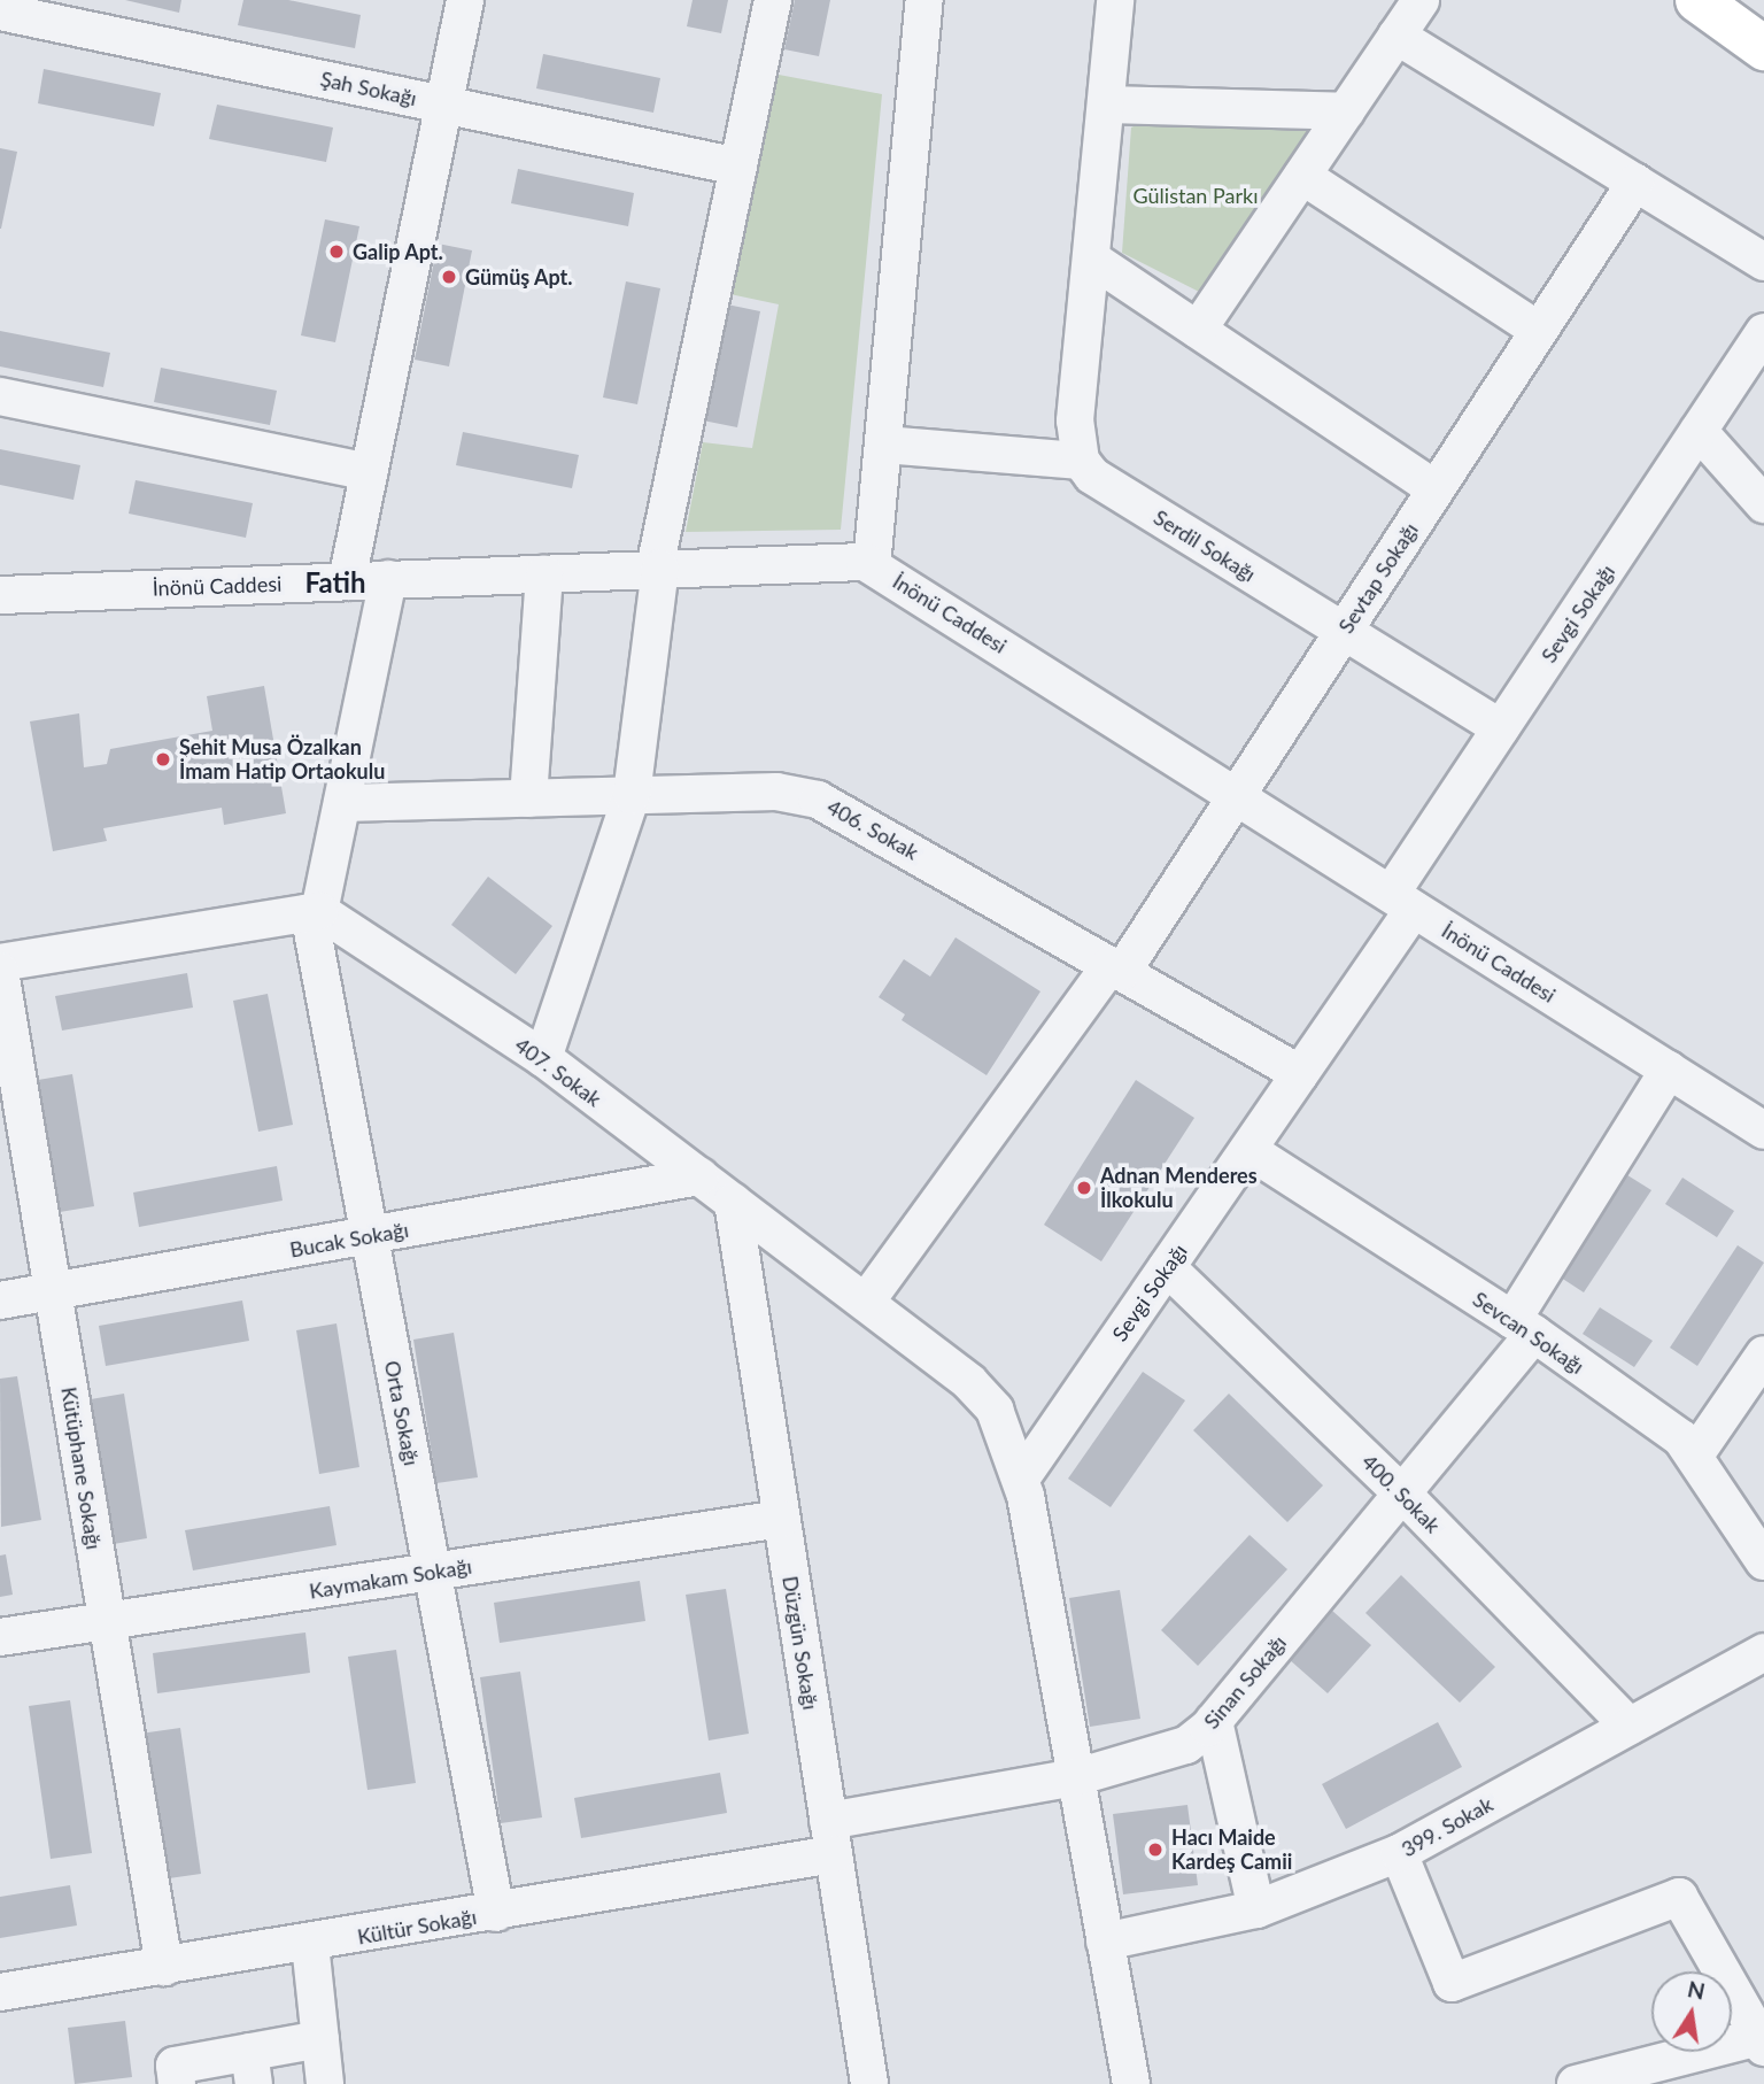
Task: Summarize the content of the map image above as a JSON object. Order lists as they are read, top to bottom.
{
  "streets": {
    "street": [
      "Şah Sokağı",
      "Serdil Sokağı",
      "Sevtap Sokağı",
      "İnönü Caddesi",
      "Sevgi Sokağı",
      "406. Sokak",
      "407. Sokak",
      "Bucak Sokağı",
      "Sevcan Sokağı",
      "Orta Sokağı",
      "Kütüphane Sokağı",
      "400. Sokak",
      "Kaymakam Sokağı",
      "Düzgün Sokağı",
      "Sinan Sokağı",
      "399. Sokak",
      "Kültür Sokağı"
    ]
  },
  "crossings": [
    ["Serdil Sokağı", "Sevtap Sokağı"],
    ["Serdil Sokağı", "Sevgi Sokağı"],
    ["Sevtap Sokağı", "İnönü Caddesi"],
    ["Sevtap Sokağı", "406. Sokak"],
    ["Sevtap Sokağı", "407. Sokak"],
    ["İnönü Caddesi", "Sevgi Sokağı"],
    ["İnönü Caddesi", "Sinan Sokağı"],
    ["Sevgi Sokağı", "406. Sokak"],
    ["Sevgi Sokağı", "407. Sokak"],
    ["Sevgi Sokağı", "Sevcan Sokağı"],
    ["Sevgi Sokağı", "400. Sokak"],
    ["407. Sokak", "Bucak Sokağı"],
    ["407. Sokak", "Orta Sokağı"],
    ["407. Sokak", "Düzgün Sokağı"],
    ["407. Sokak", "Sinan Sokağı"],
    ["407. Sokak", "399. Sokak"],
    ["Bucak Sokağı", "Orta Sokağı"],
    ["Bucak Sokağı", "Kütüphane Sokağı"],
    ["Sevcan Sokağı", "Sinan Sokağı"],
    ["Orta Sokağı", "Kaymakam Sokağı"],
    ["Orta Sokağı", "Kültür Sokağı"],
    ["Kütüphane Sokağı", "Kaymakam Sokağı"],
    ["Kütüphane Sokağı", "Kültür Sokağı"],
    ["400. Sokak", "Sinan Sokağı"],
    ["400. Sokak", "399. Sokak"],
    ["Kaymakam Sokağı", "Düzgün Sokağı"],
    ["Düzgün Sokağı", "Sinan Sokağı"],
    ["Düzgün Sokağı", "Kültür Sokağı"],
    ["Sinan Sokağı", "Kültür Sokağı"]
  ],
  "districts": ["Fatih"],
  "parks": ["Gülistan Parkı"],
  "places": [
    "Galip Apt.",
    "Gümüş Apt.",
    "Şehit Musa Özalkan İmam Hatip Ortaokulu",
    "Adnan Menderes İlkokulu",
    "Hacı Maide Kardeş Camii"
  ],
  "north": "top"
}
